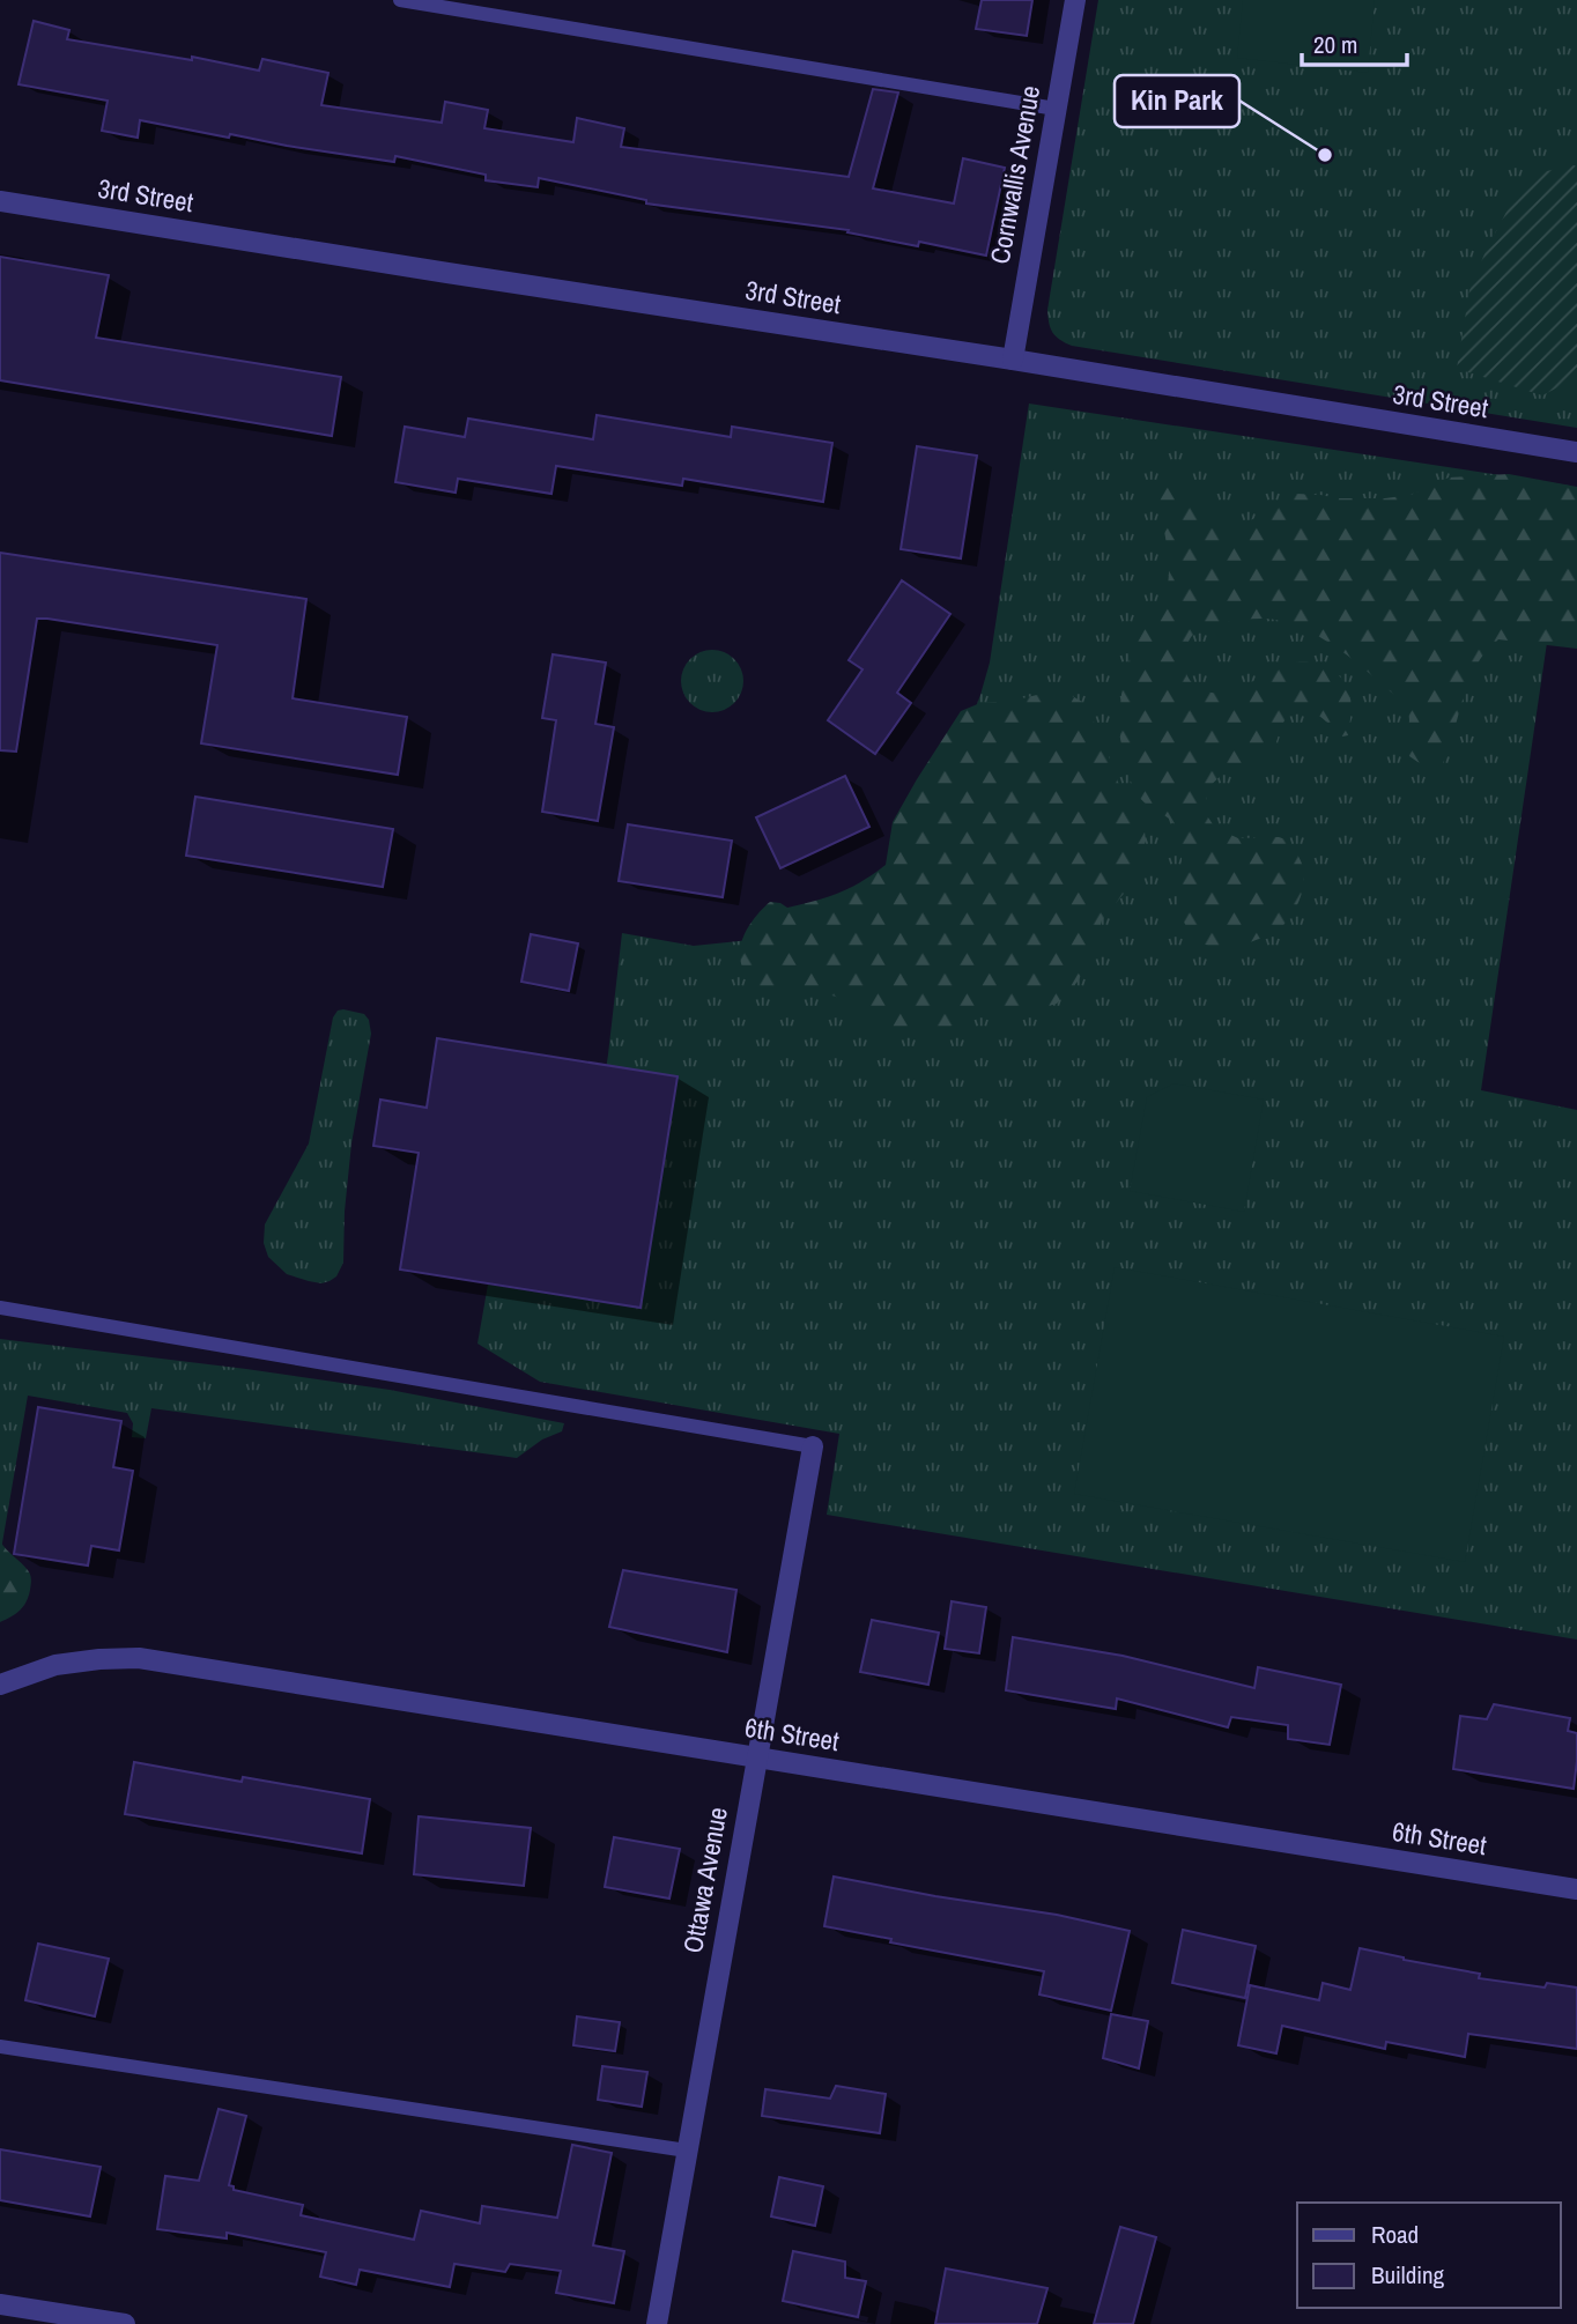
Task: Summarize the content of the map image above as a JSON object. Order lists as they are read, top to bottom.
{
  "streets": {
    "street": [
      "Cornwallis Avenue",
      "3rd Street",
      "6th Street",
      "Ottawa Avenue"
    ]
  },
  "crossings": [
    ["Cornwallis Avenue", "3rd Street"],
    ["6th Street", "Ottawa Avenue"]
  ],
  "places": ["Kin Park"],
  "legend": ["Road", "Building"],
  "scale_bar": "20 m"
}
